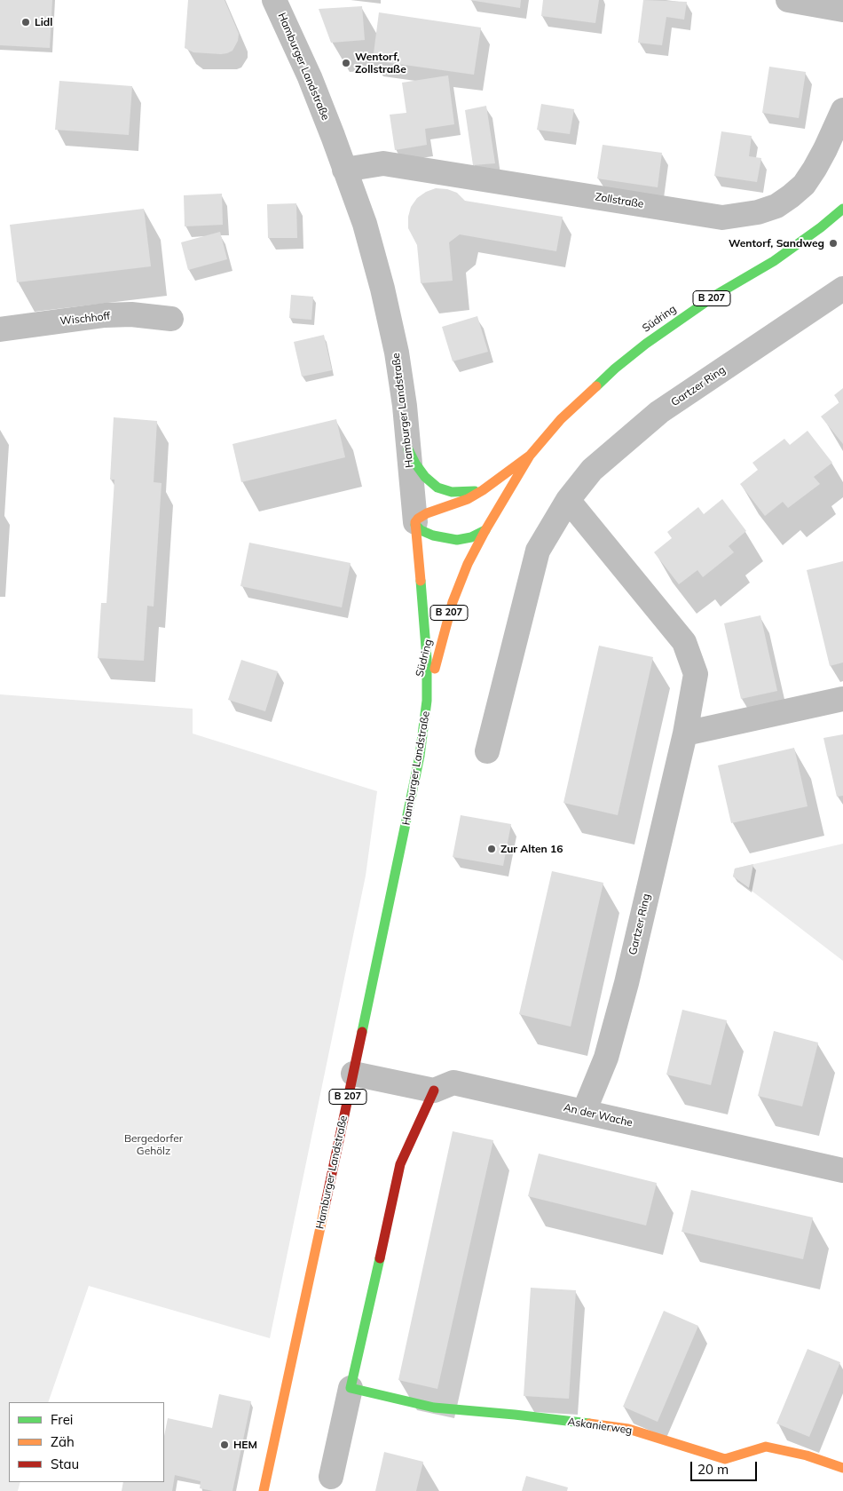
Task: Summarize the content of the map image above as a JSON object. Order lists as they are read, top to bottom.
{
  "streets": {
    "main road": [
      "Hamburger Landstraße",
      "B 207",
      "Südring",
      "Askanierweg"
    ],
    "street": [
      "Zollstraße",
      "Wischhoff",
      "Gartzer Ring",
      "An der Wache"
    ]
  },
  "crossings": [
    ["Hamburger Landstraße", "Zollstraße"],
    ["Hamburger Landstraße", "Südring"],
    ["Gartzer Ring", "An der Wache"]
  ],
  "parks": ["Bergedorfer Gehölz"],
  "places": [
    "Lidl",
    "Wentorf, Zollstraße",
    "Wentorf, Sandweg",
    "Zur Alten 16",
    "HEM"
  ],
  "legend": ["Frei", "Zäh", "Stau"],
  "scale_bar": "20 m"
}
